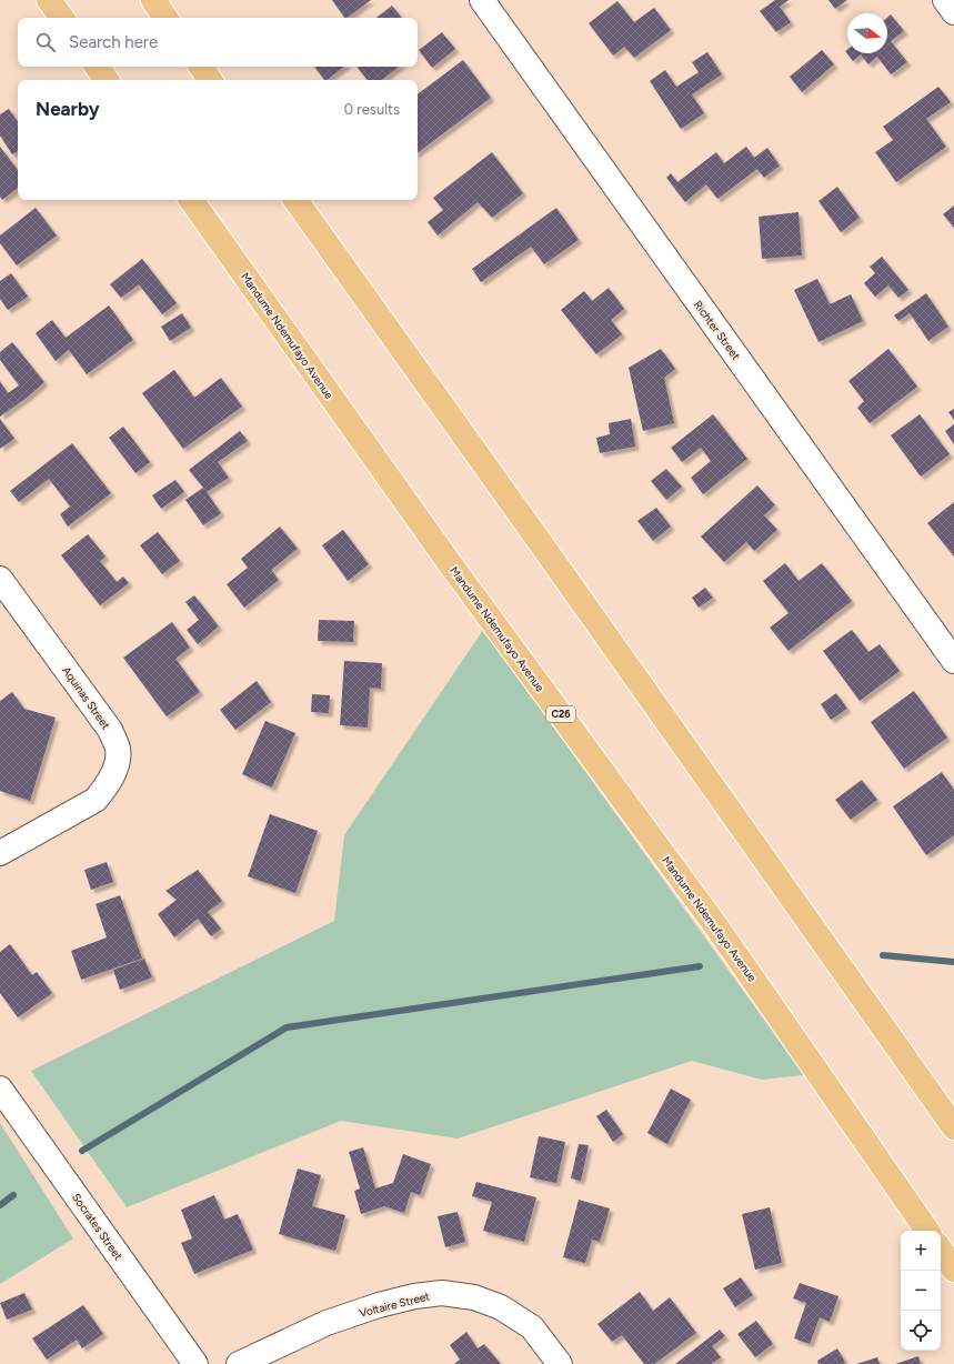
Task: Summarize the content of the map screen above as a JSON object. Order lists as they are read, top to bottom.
{
  "streets": {
    "main road": ["Mandume Ndemufayo Avenue", "C26"],
    "street": [
      "Richter Street",
      "Aquinas Street",
      "Socrates Street",
      "Voltaire Street"
    ]
  },
  "north": "right",
  "page": {
    "search": "Search here",
    "heading": ["Nearby", "0 results"],
    "map_buttons": ["+", "−"]
  }
}
